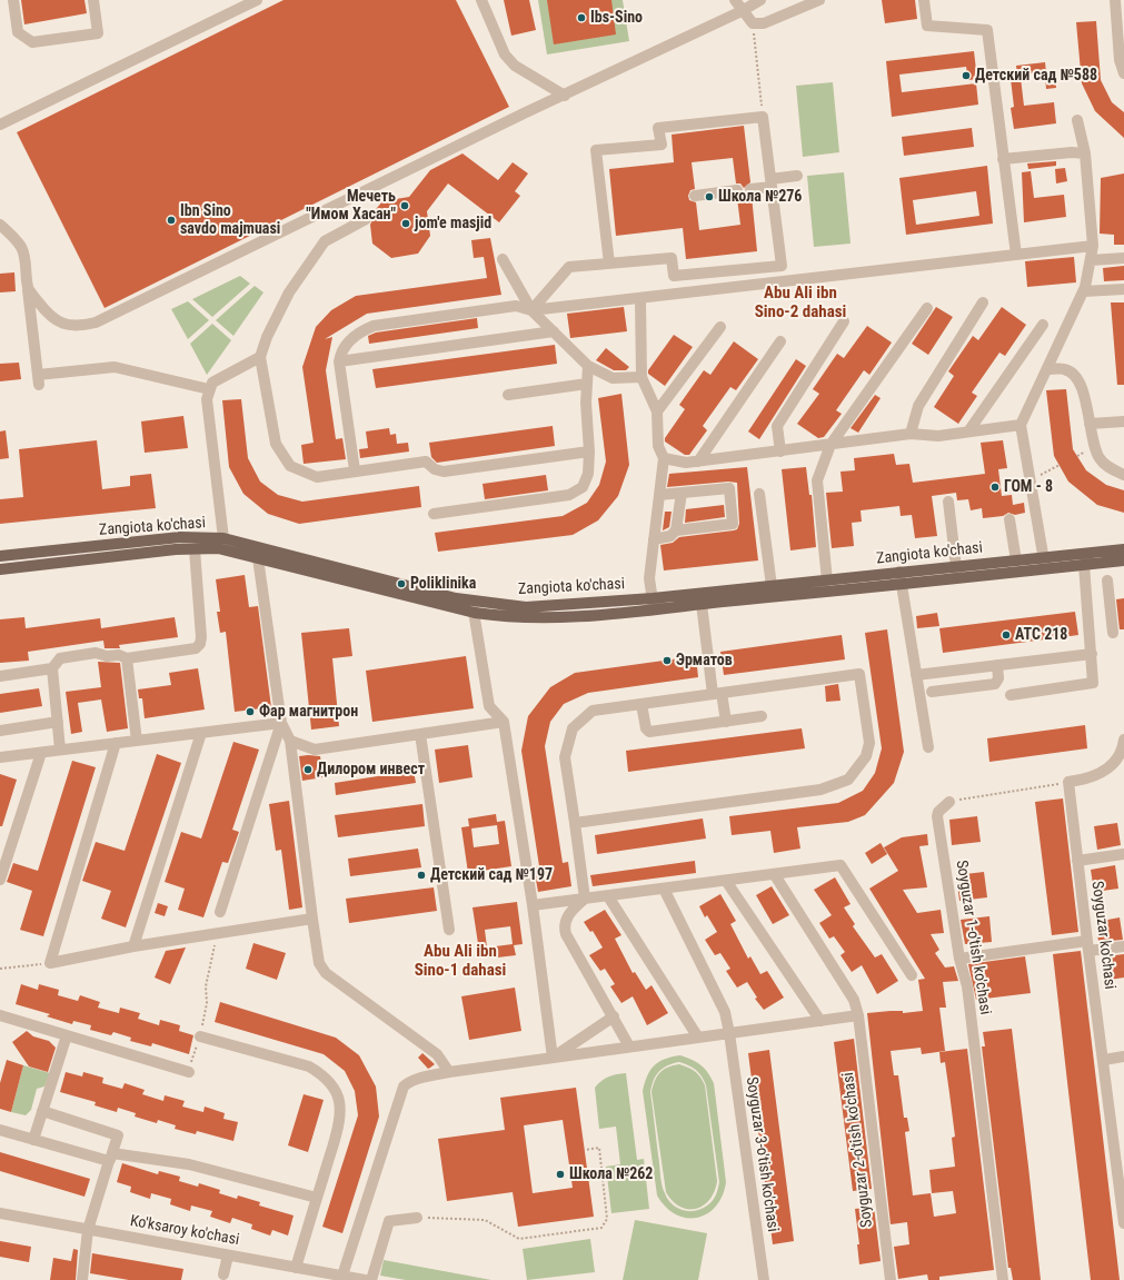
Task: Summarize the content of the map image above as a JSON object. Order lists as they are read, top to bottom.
{
  "streets": {
    "main road": ["Zangiota ko'chasi"],
    "street": [
      "Soyguzar ko'chasi",
      "Soyguzar 1-o'tish ko'chasi",
      "Soyguzar 2-o'tish ko'chasi",
      "Soyguzar 3-o'tish ko'chasi",
      "Ko'ksaroy ko'chasi"
    ]
  },
  "districts": ["Abu Ali ibn Sino-2 dahasi", "Abu Ali ibn Sino-1 dahasi"],
  "places": [
    "Ibs-Sino",
    "Детский сад №588",
    "Школа №276",
    "Мечеть \"Имом Хасан\"",
    "Ibn Sino savdo majmuasi",
    "jom'e masjid",
    "ГОМ - 8",
    "Poliklinika",
    "АТС 218",
    "Эрматов",
    "Фар магнитрон",
    "Дилором инвест",
    "Детский сад №197",
    "Школа №262"
  ]
}
